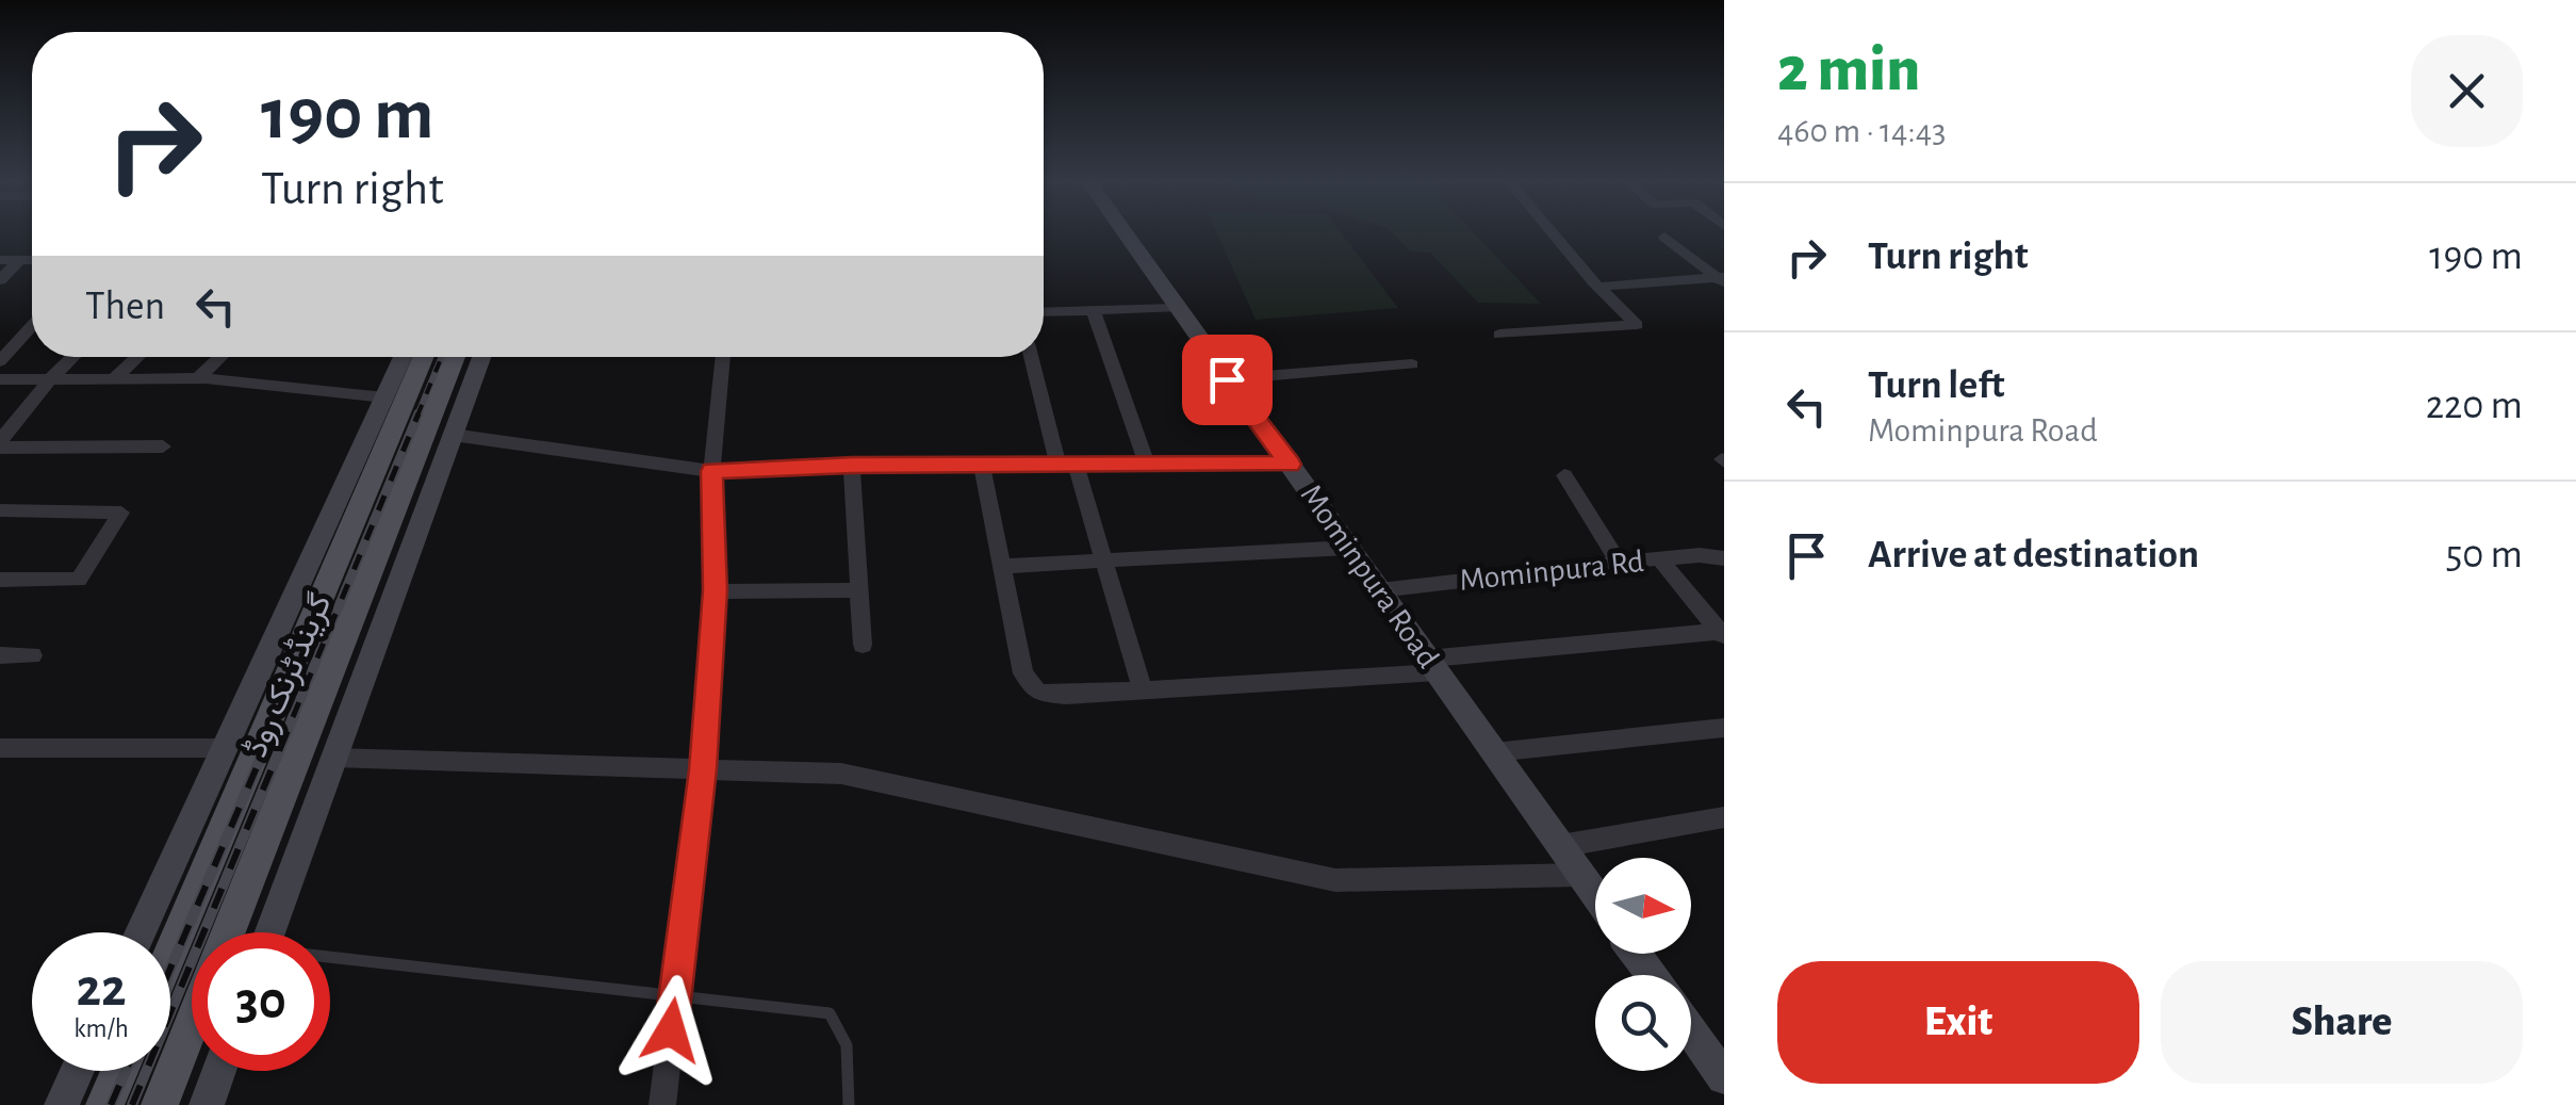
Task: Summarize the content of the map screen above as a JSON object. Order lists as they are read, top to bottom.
{
  "streets": {
    "main road": ["گرینڈ ٹرنک روڈ"],
    "street": ["Mominpura Rd", "Mominpura Road"]
  },
  "crossings": [
    ["Mominpura Rd", "Mominpura Road"]
  ],
  "north": "right",
  "page": {
    "heading": ["2 min", "460 m · 14:43"],
    "turn": ["190 m", "Turn right"],
    "list": [
      {
        "name": "Turn right",
        "value": "190 m"
      },
      {
        "name": "Turn left",
        "note": "Mominpura Road",
        "value": "220 m"
      },
      {
        "name": "Arrive at destination",
        "value": "50 m"
      }
    ],
    "then": "Then",
    "speed": "22 km/h",
    "limit": "30",
    "buttons": ["Exit", "Share"]
  }
}
